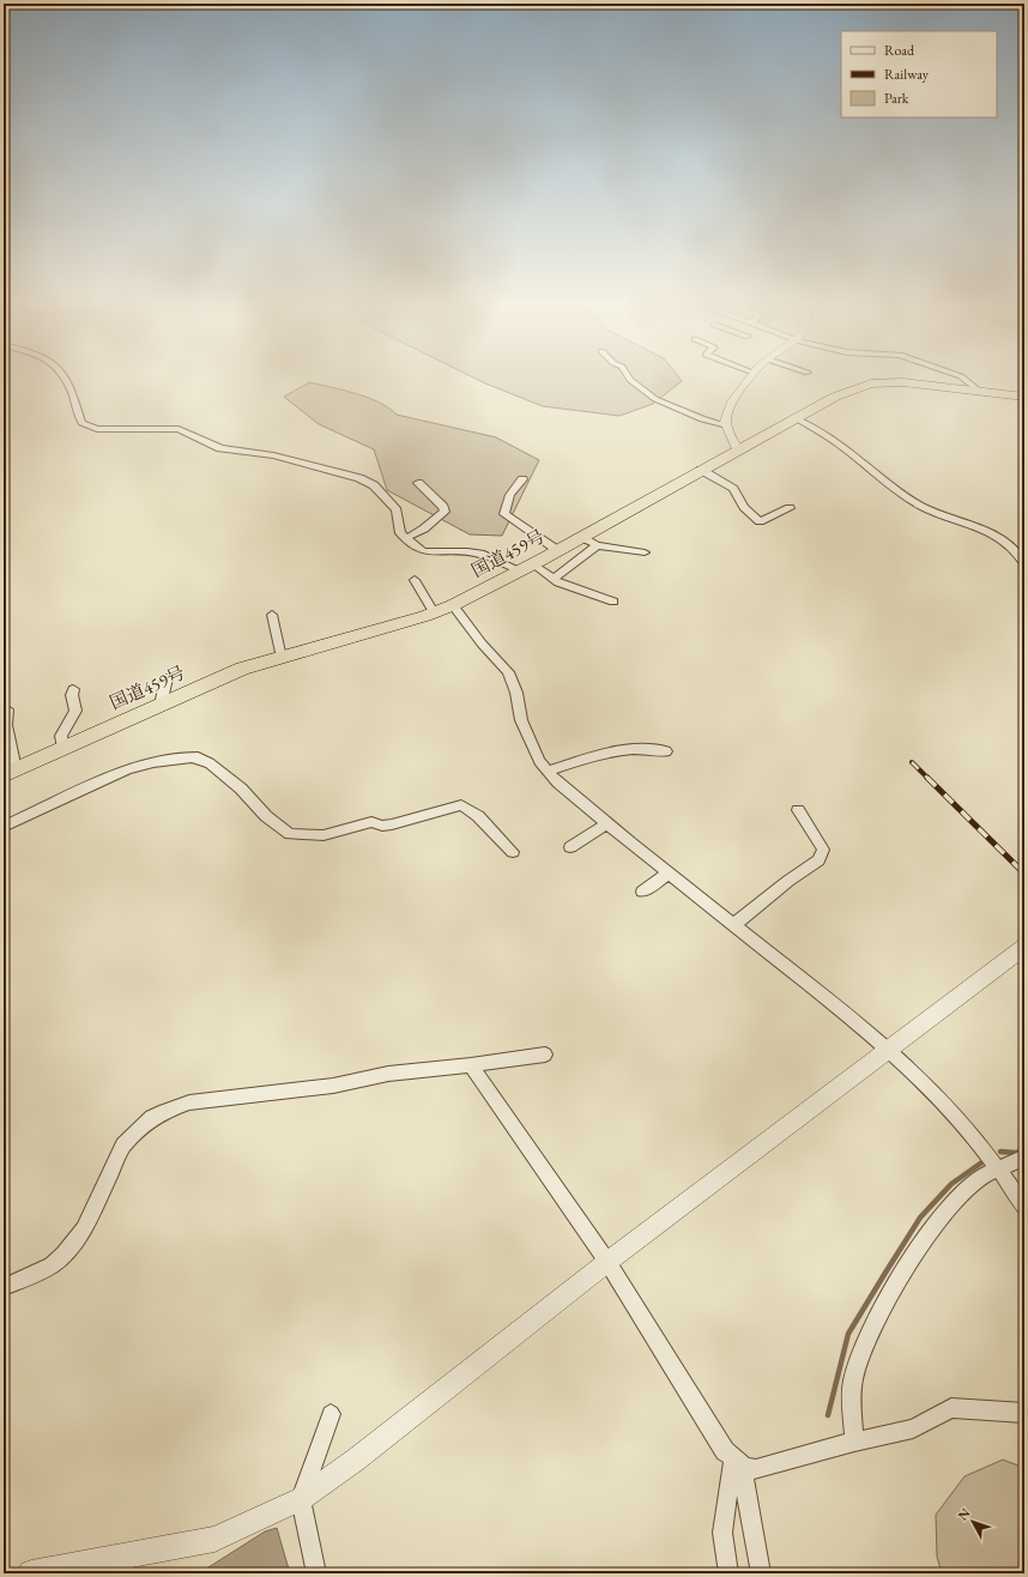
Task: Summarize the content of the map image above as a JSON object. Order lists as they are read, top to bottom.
{
  "streets": {
    "highway": ["国道459号"]
  },
  "legend": ["Road", "Railway", "Park"],
  "north": "top left"
}
